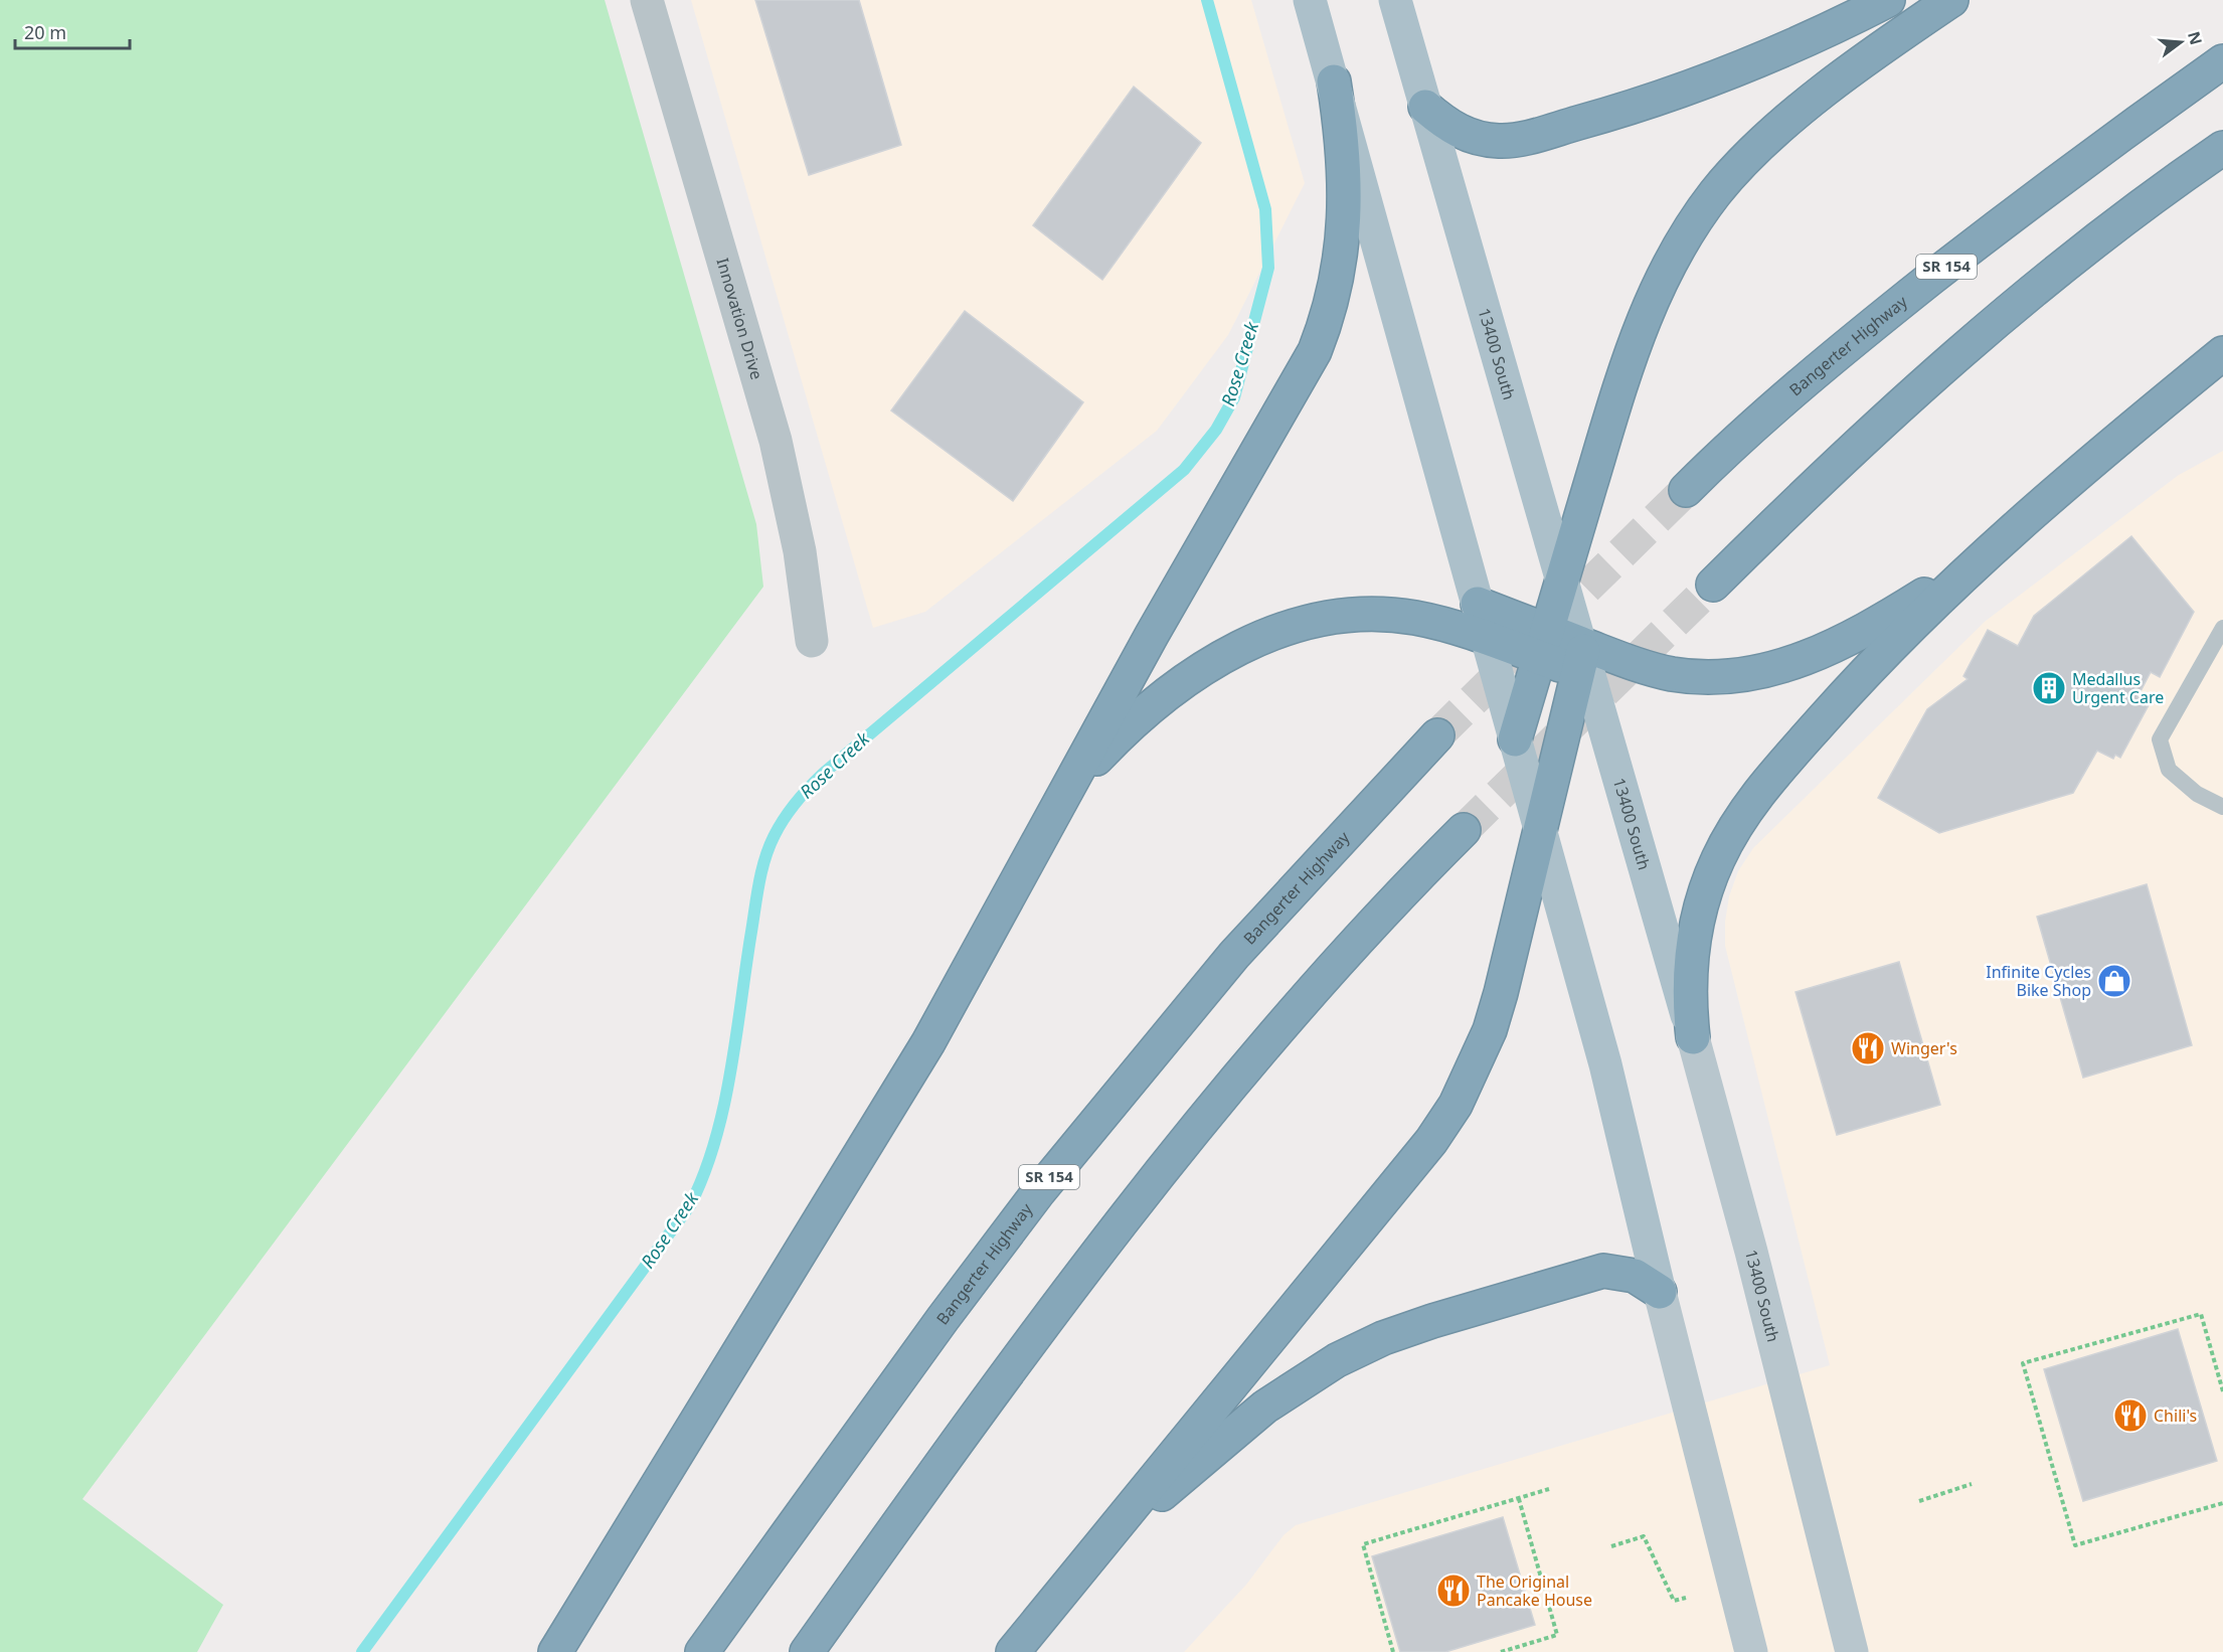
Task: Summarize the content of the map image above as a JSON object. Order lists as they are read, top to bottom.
{
  "streets": {
    "highway": ["SR 154", "Bangerter Highway"],
    "main road": ["13400 South"],
    "street": ["Innovation Drive"]
  },
  "water": ["Rose Creek"],
  "places": {
    "building": ["Medallus Urgent Care"],
    "shop": ["Infinite Cycles Bike Shop"],
    "restaurant": ["Winger's", "Chili's", "The Original Pancake House"]
  },
  "scale_bar": "20 m",
  "north": "right"
}
